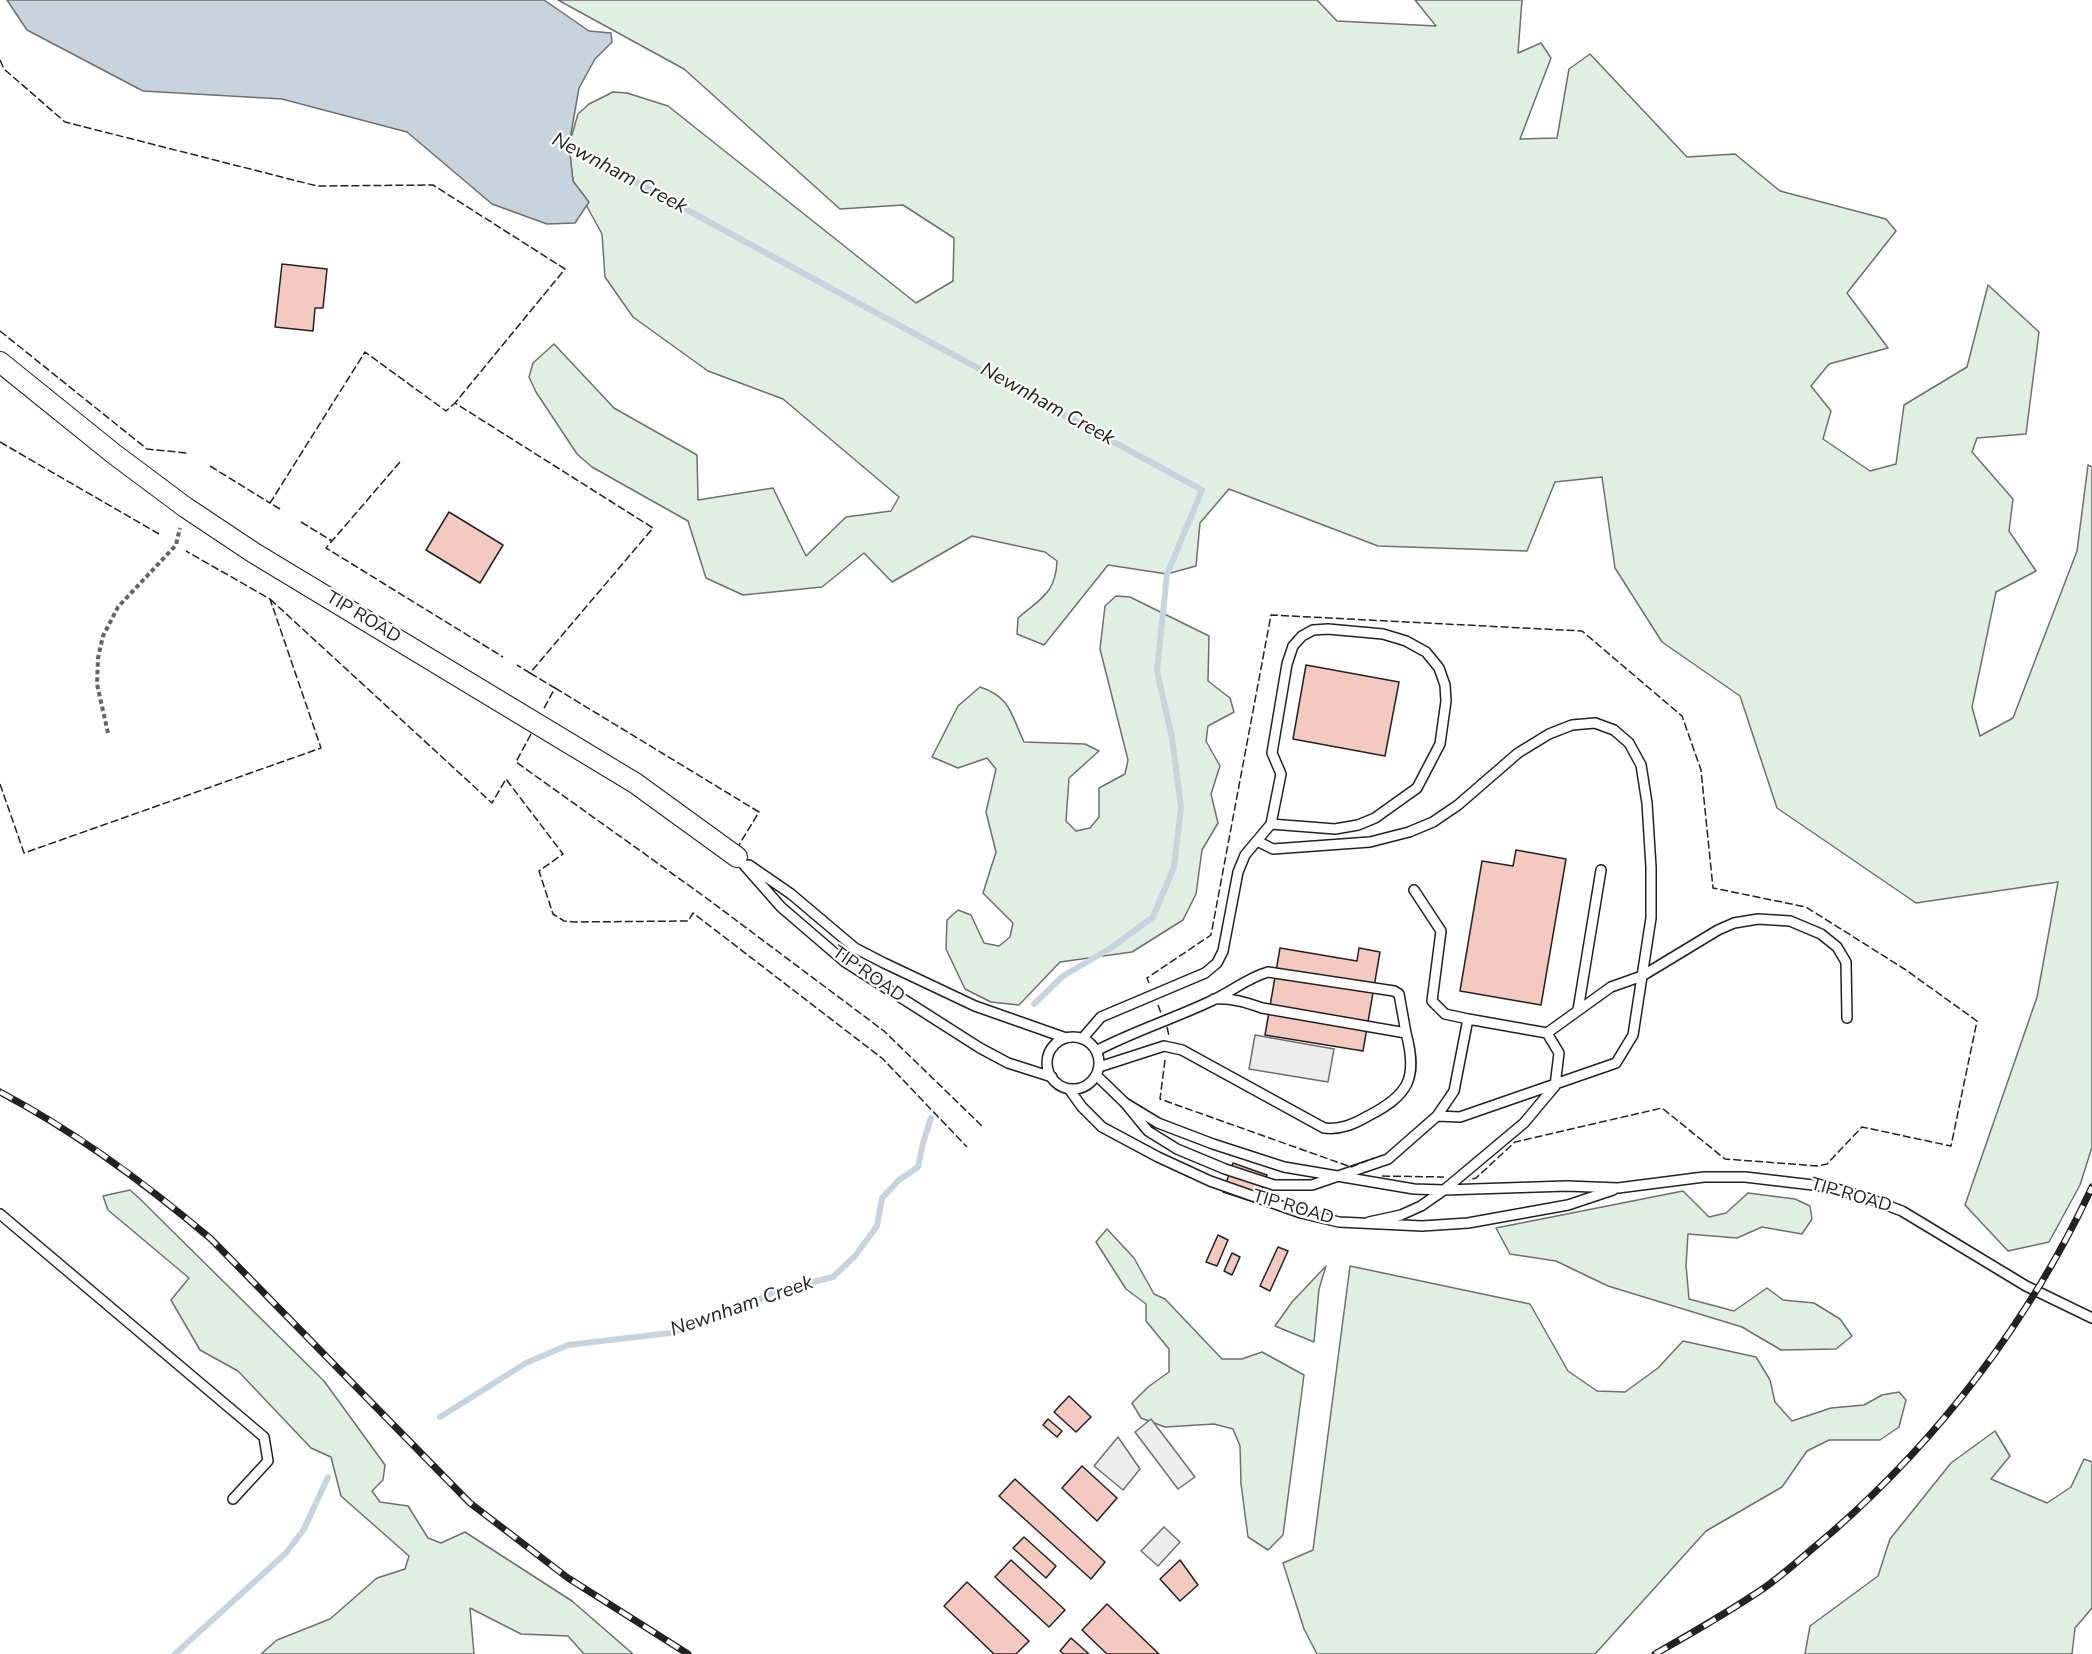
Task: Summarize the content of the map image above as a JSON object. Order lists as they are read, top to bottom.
{
  "streets": {
    "street": ["TIP ROAD"]
  },
  "water": ["Newnham Creek"]
}
